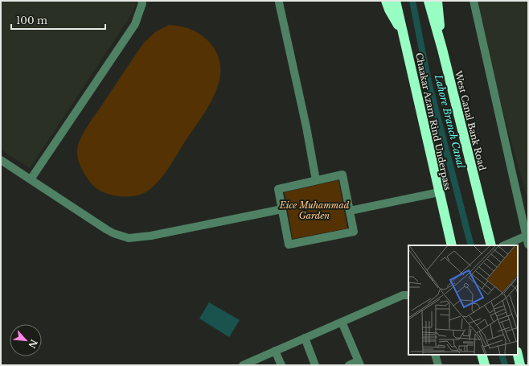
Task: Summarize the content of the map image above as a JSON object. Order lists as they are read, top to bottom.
{
  "streets": {
    "highway": ["West Canal Bank Road", "Chaakar Azam Rind Underpass"]
  },
  "water": ["Lahore Branch Canal"],
  "parks": ["Eice Muhammad Garden"],
  "scale_bar": "100 m",
  "north": "bottom right"
}
